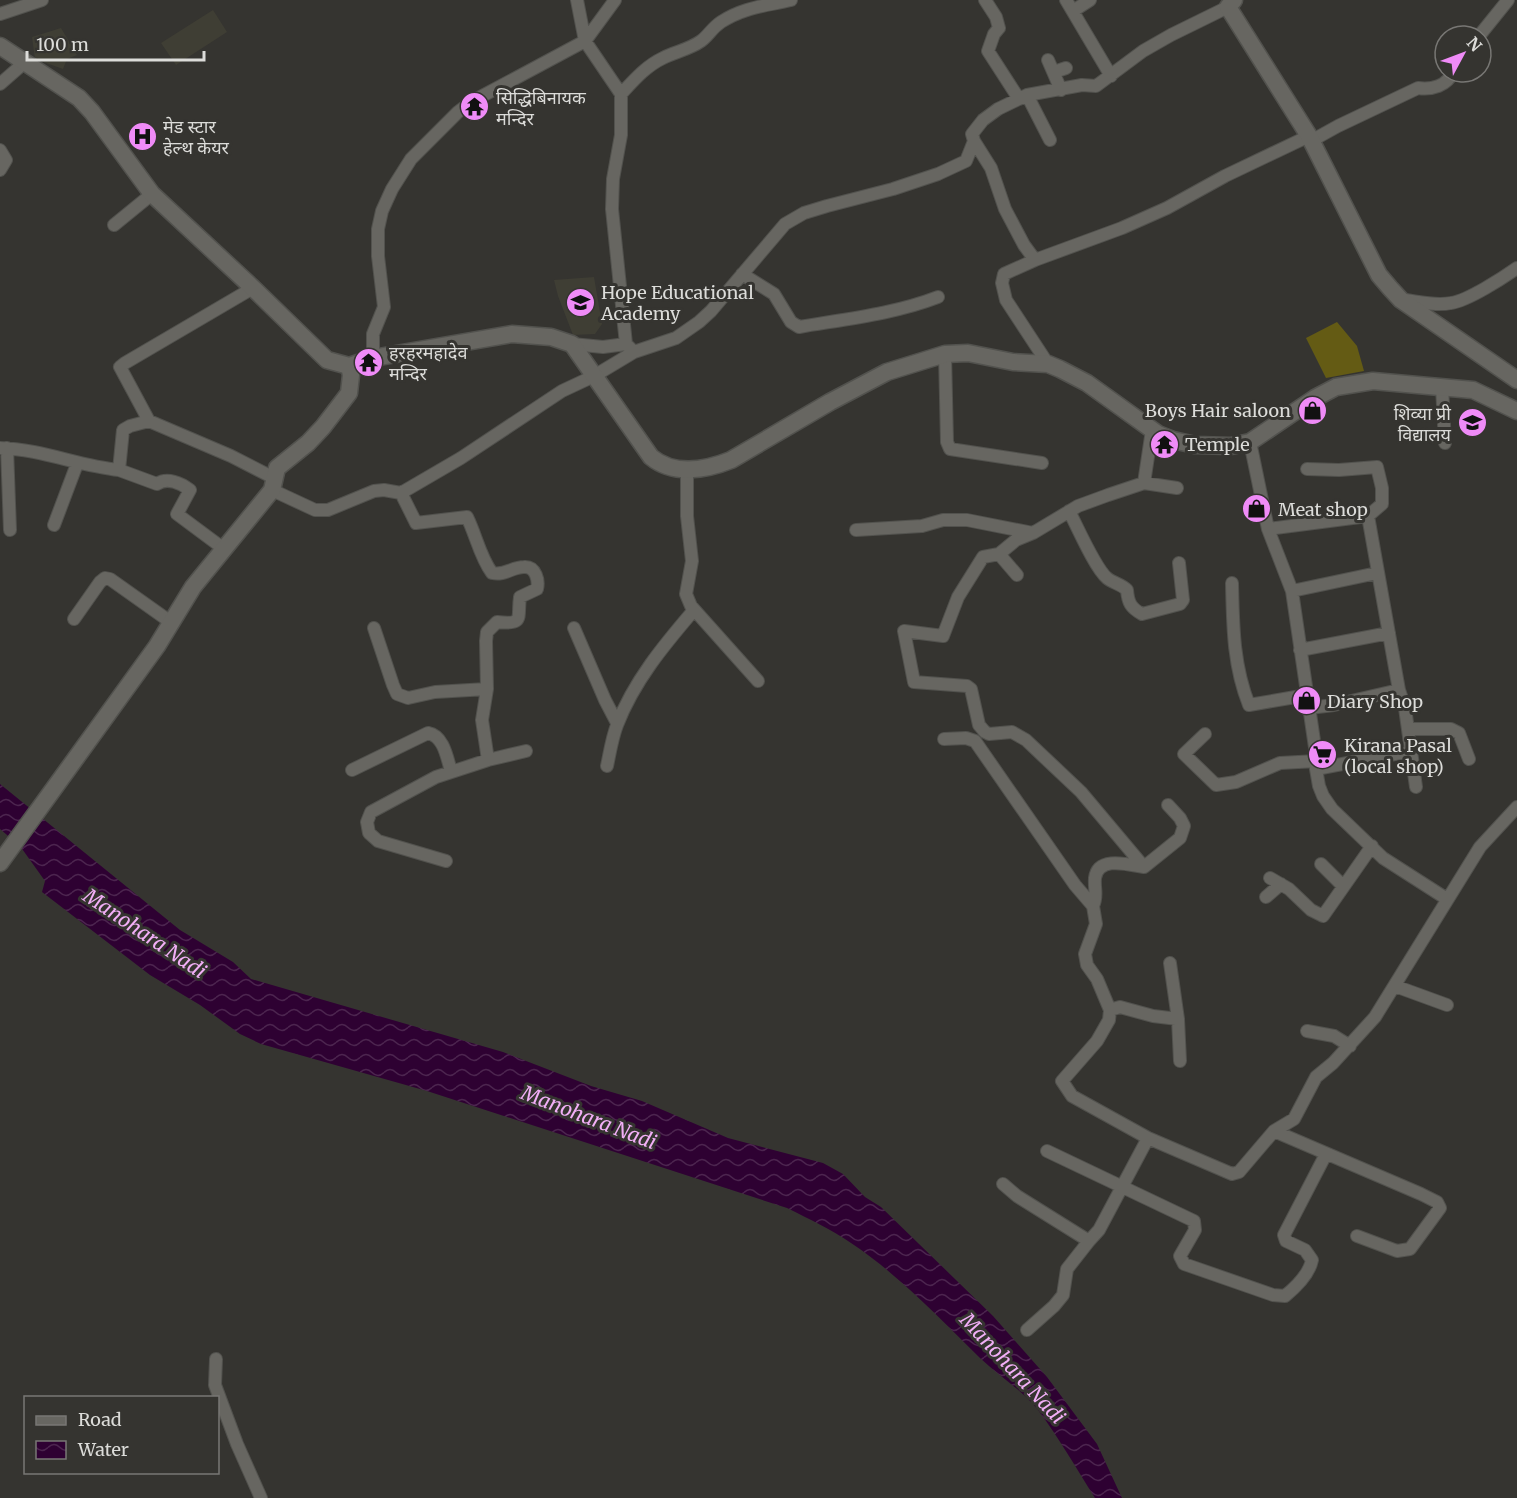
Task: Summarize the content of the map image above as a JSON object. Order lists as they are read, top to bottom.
{
  "water": ["Manohara Nadi"],
  "places": {
    "temple": ["सिद्धिबिनायक मन्दिर", "हरहरमहादेव मन्दिर", "Temple"],
    "hospital": ["मेड स्टार हेल्थ केयर"],
    "school or university": ["Hope Educational Academy", "शिव्या प्री विद्यालय"],
    "shop": ["Boys Hair saloon", "Meat shop", "Diary Shop"],
    "supermarket": ["Kirana Pasal (local shop)"]
  },
  "legend": ["Road", "Water"],
  "scale_bar": "100 m",
  "north": "top right"
}
